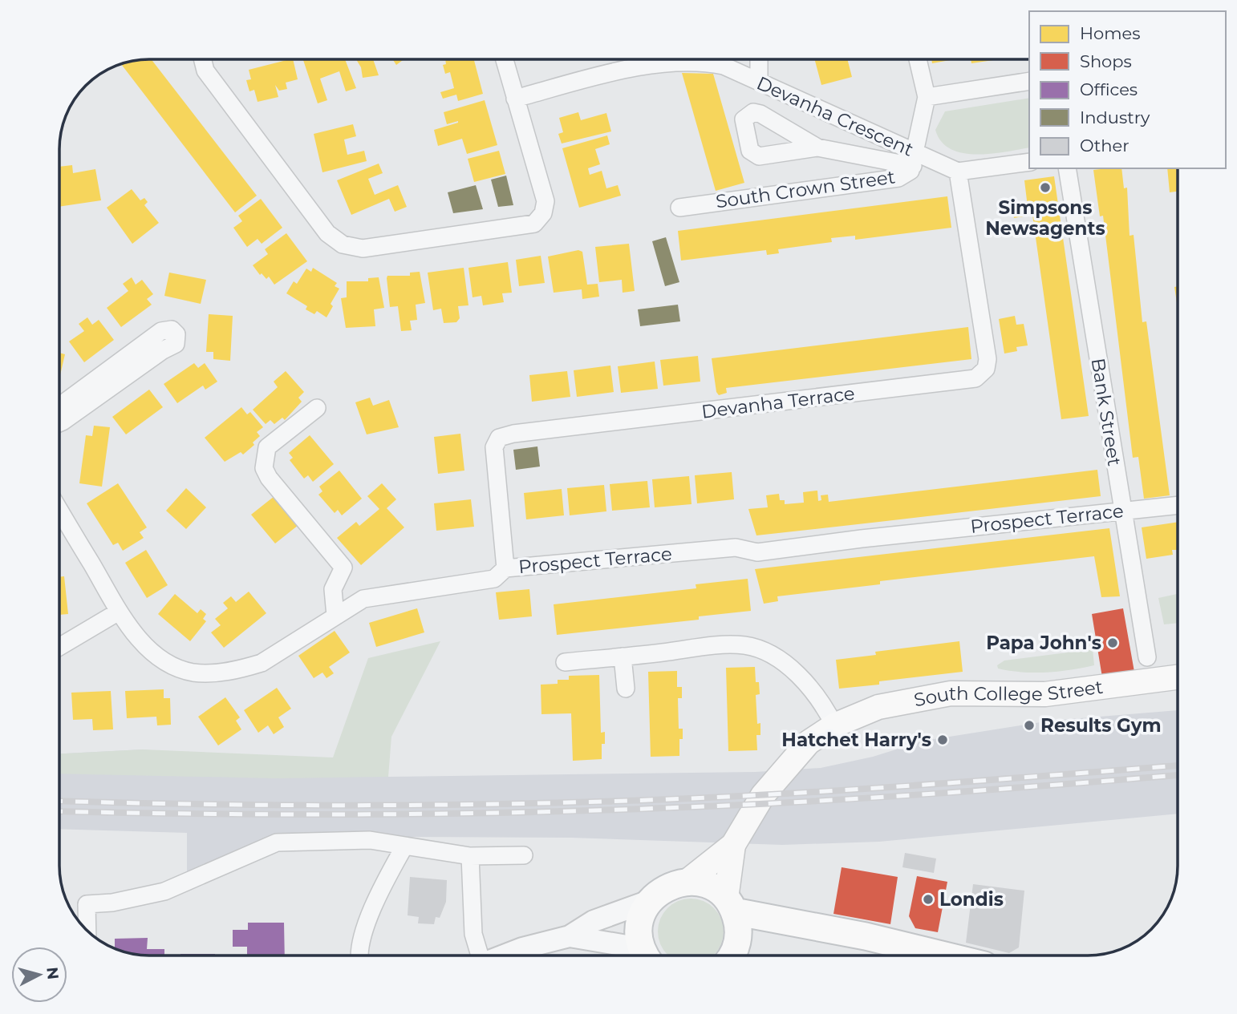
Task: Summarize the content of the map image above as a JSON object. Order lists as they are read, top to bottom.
{
  "streets": {
    "main road": ["South College Street"],
    "street": [
      "Devanha Crescent",
      "South Crown Street",
      "Devanha Terrace",
      "Bank Street",
      "Prospect Terrace"
    ]
  },
  "crossings": [
    ["Devanha Crescent", "South Crown Street"],
    ["Devanha Crescent", "Devanha Terrace"],
    ["Devanha Terrace", "Prospect Terrace"],
    ["Bank Street", "Prospect Terrace"]
  ],
  "places": [
    "Simpsons Newsagents",
    "Papa John's",
    "Results Gym",
    "Hatchet Harry's",
    "Londis"
  ],
  "legend": [
    "Homes",
    "Shops",
    "Offices",
    "Industry",
    "Other"
  ],
  "north": "right"
}
